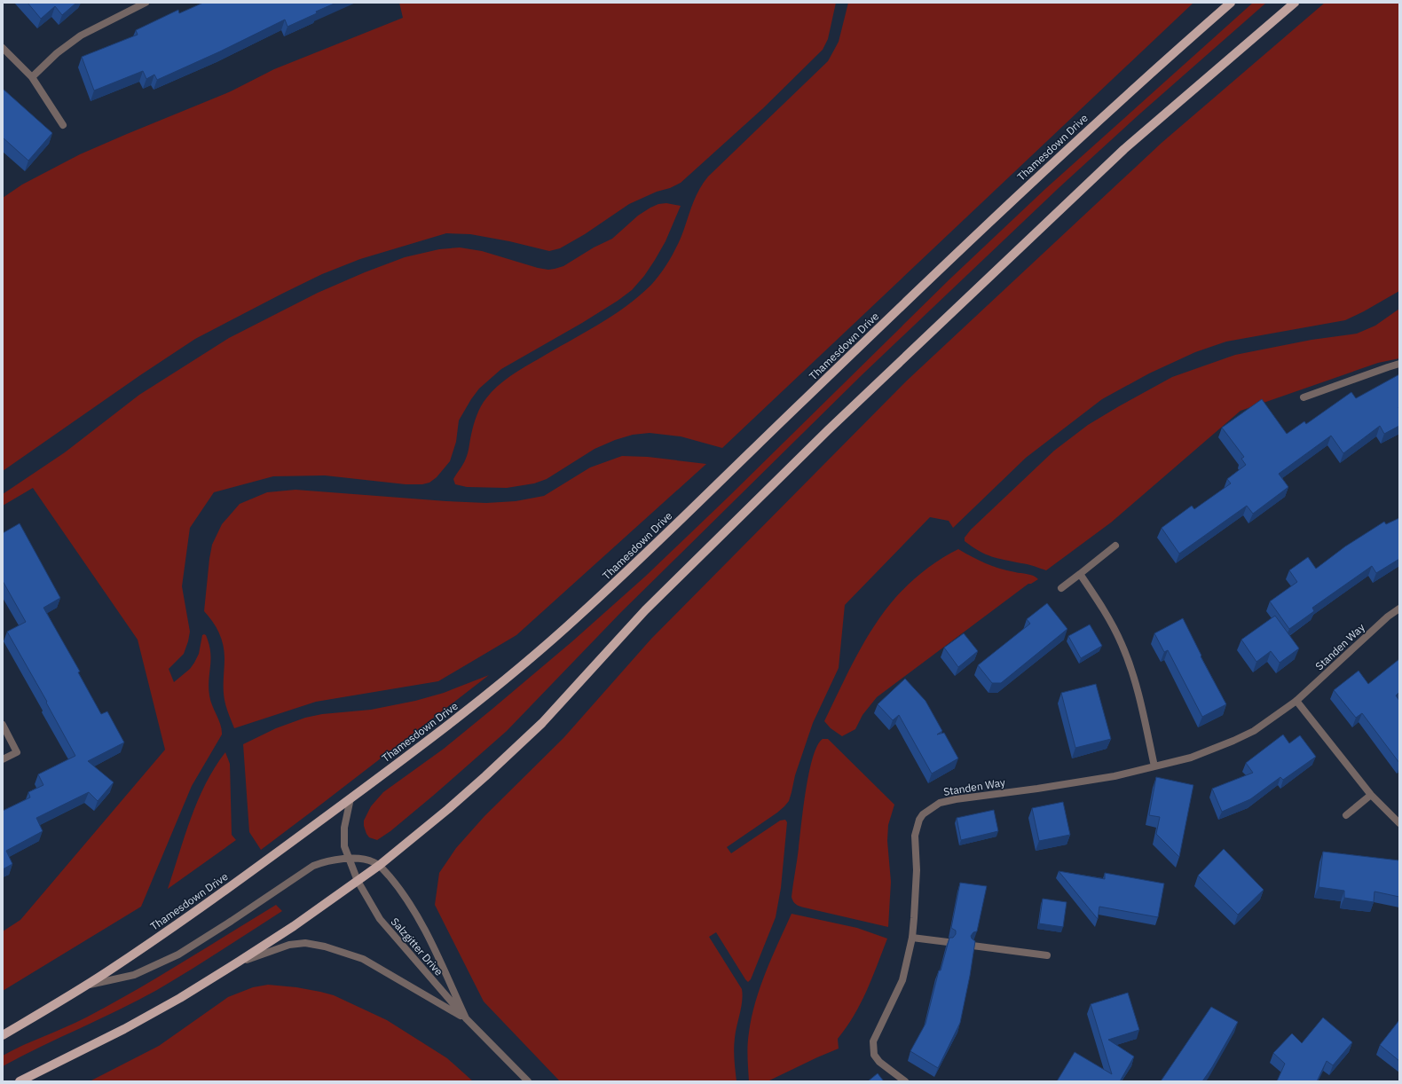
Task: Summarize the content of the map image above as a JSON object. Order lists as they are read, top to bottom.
{
  "streets": {
    "main road": ["Thamesdown Drive"],
    "street": ["Standen Way", "Salzgitter Drive"]
  },
  "crossings": [
    ["Thamesdown Drive", "Salzgitter Drive"]
  ]
}
